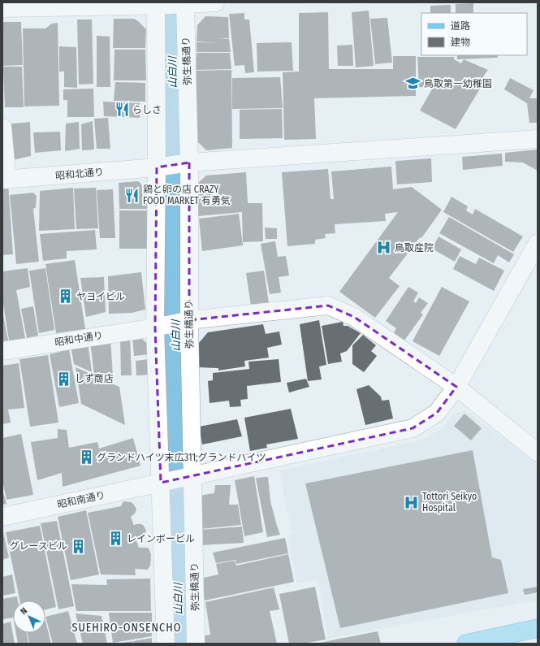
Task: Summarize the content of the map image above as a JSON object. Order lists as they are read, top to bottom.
{
  "streets": {
    "street": [
      "弥生橋通り",
      "昭和北通り",
      "昭和中通り",
      "昭和南通り"
    ]
  },
  "crossings": [
    ["弥生橋通り", "昭和北通り"],
    ["弥生橋通り", "昭和中通り"],
    ["弥生橋通り", "昭和南通り"],
    ["昭和中通り", "昭和南通り"]
  ],
  "districts": ["SUEHIRO-ONSENCHO"],
  "water": ["山白川"],
  "places": {
    "school or university": ["鳥取第一幼稚園"],
    "restaurant": ["らしさ", "鶏と卵の店 CRAZY FOOD MARKET 有勇気"],
    "hospital": ["鳥取産院", "Tottori Seikyo Hospital"],
    "building": [
      "ヤヨイビル",
      "しず商店",
      "グランドハイツ末広311;グランドハイツ",
      "レインボービル",
      "グレースビル"
    ]
  },
  "legend": ["道路", "建物"],
  "north": "top left"
}
